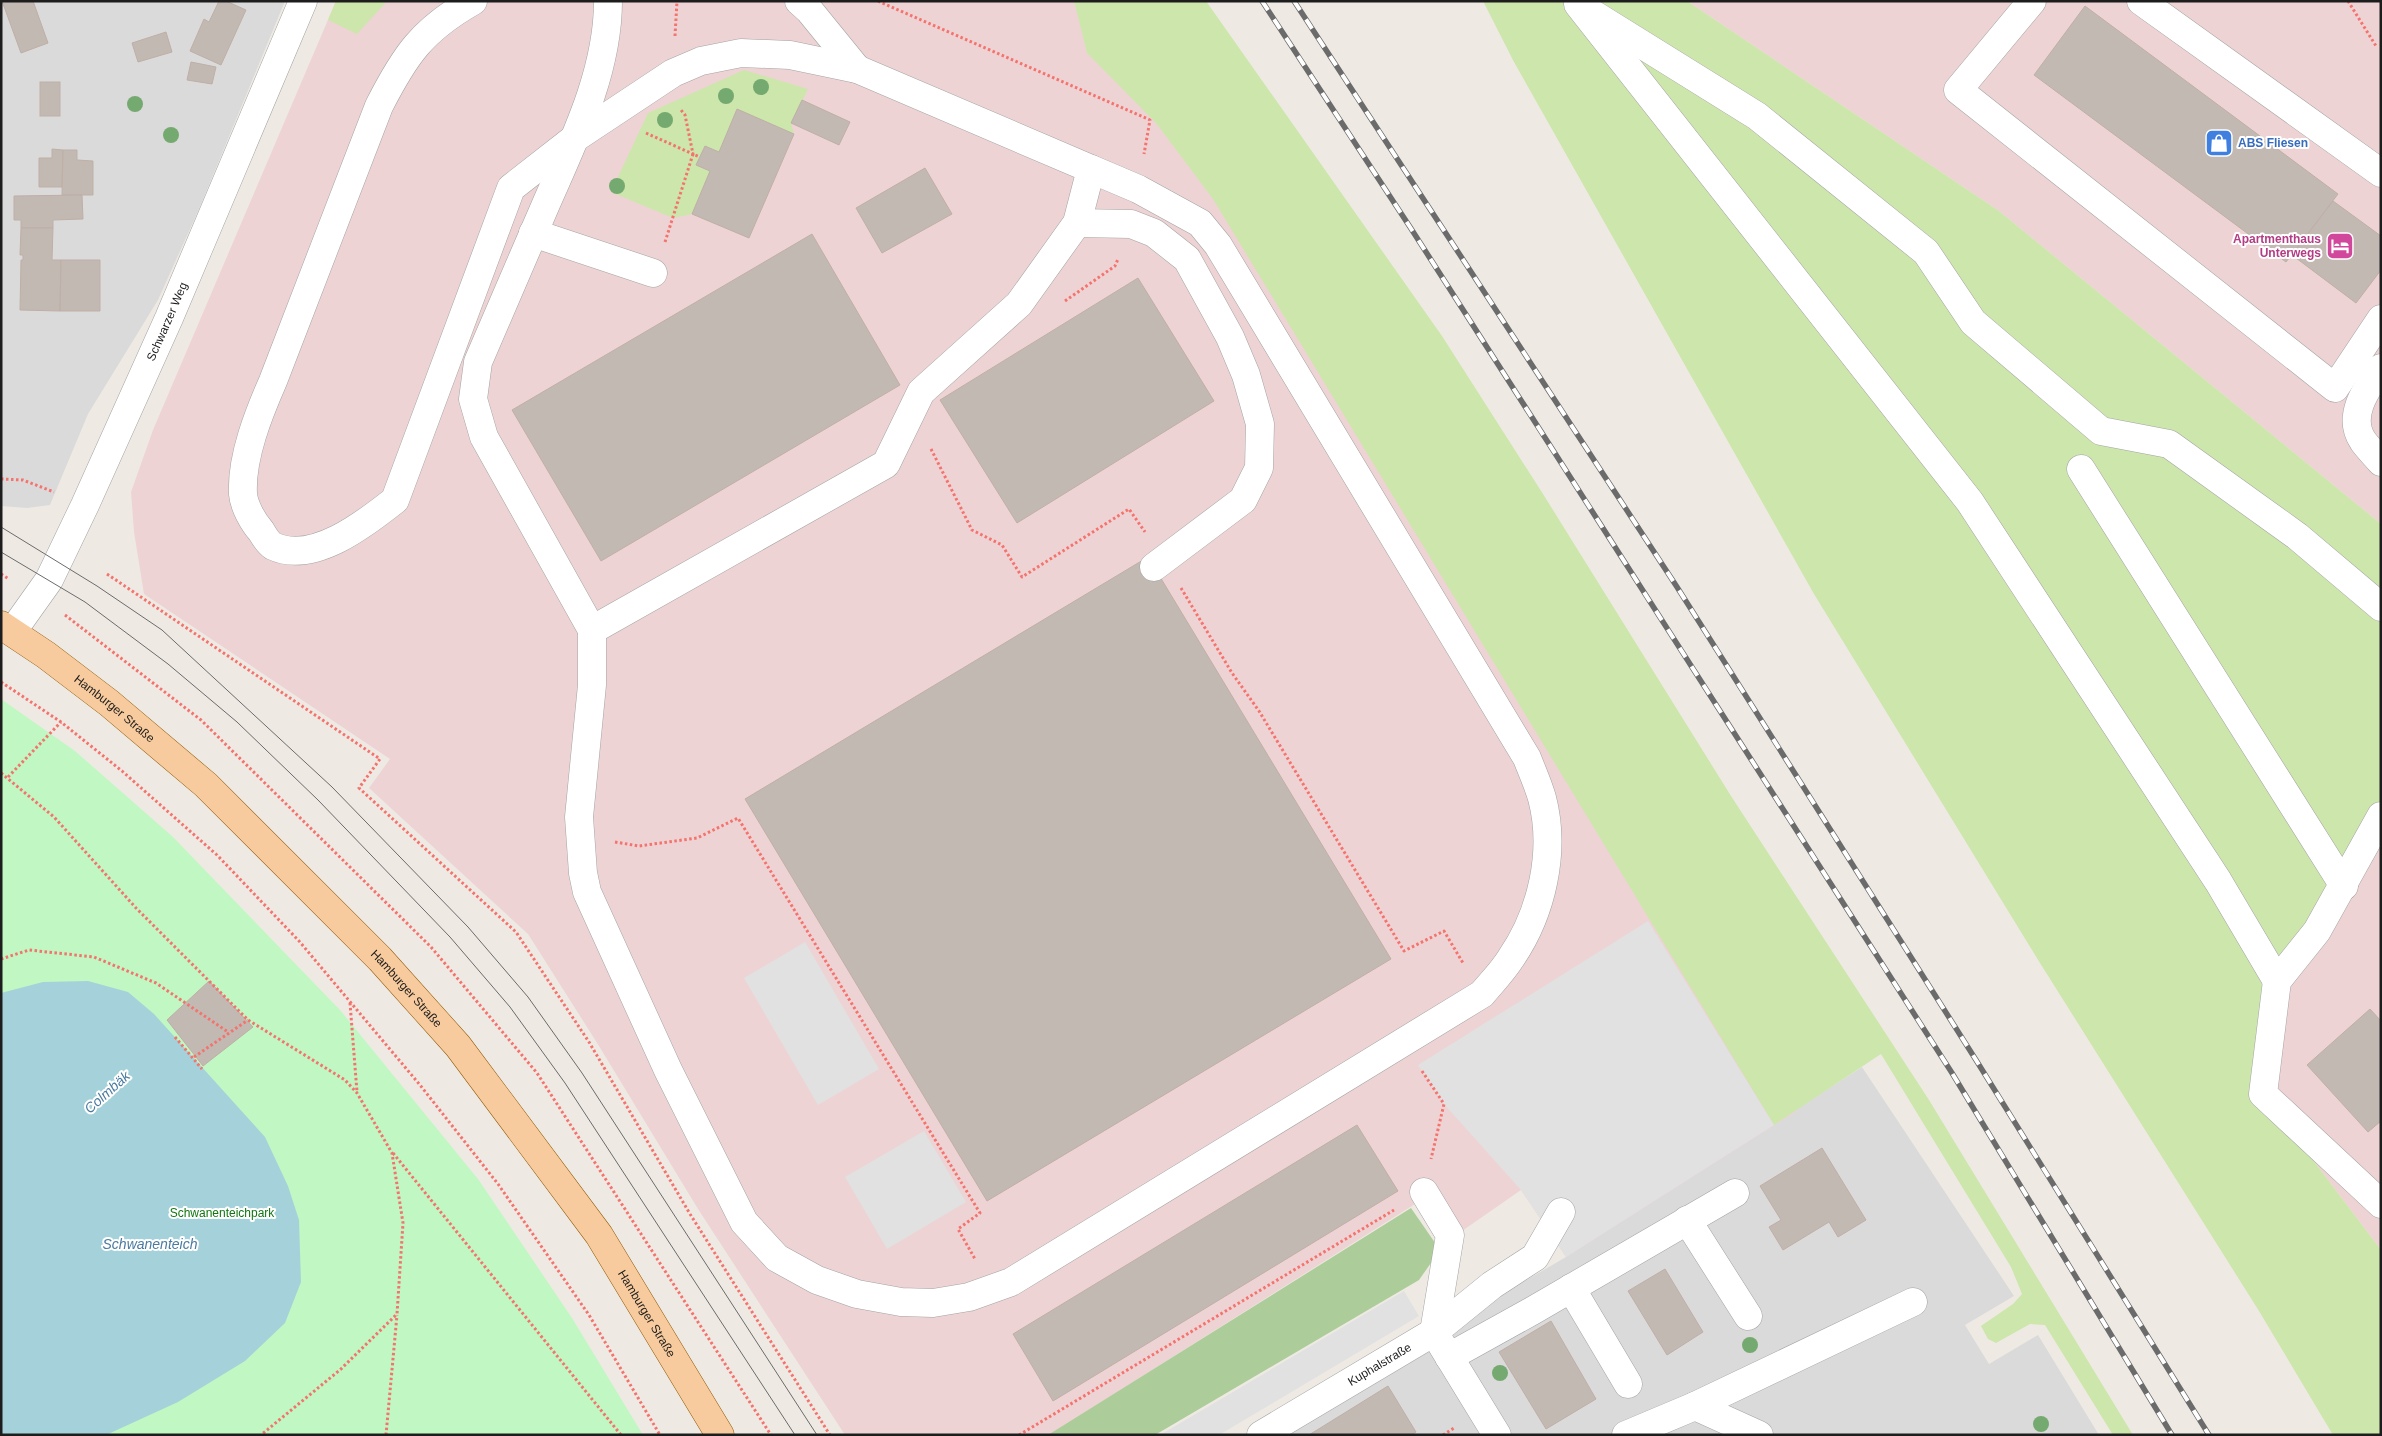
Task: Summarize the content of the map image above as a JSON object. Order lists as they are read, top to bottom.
{
  "streets": {
    "main road": ["Hamburger Straße"],
    "street": ["Schwarzer Weg", "Kuphalstraße"]
  },
  "crossings": [
    ["Schwarzer Weg", "Hamburger Straße"]
  ],
  "water": ["Colmbäk", "Schwanenteich"],
  "parks": ["Schwanenteichpark"],
  "places": {
    "shop": ["ABS Fliesen"],
    "hotel": ["Apartmenthaus Unterwegs"]
  }
}
